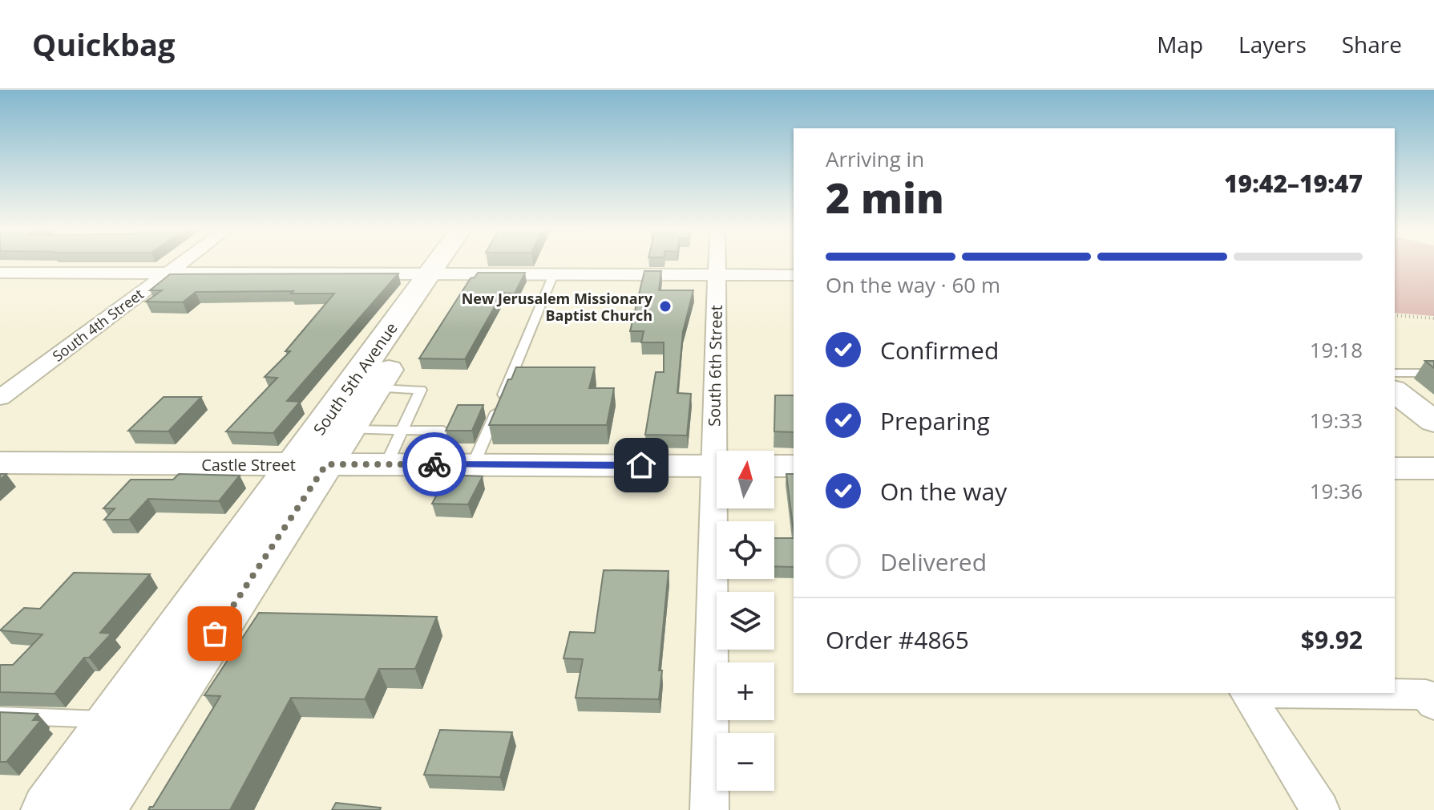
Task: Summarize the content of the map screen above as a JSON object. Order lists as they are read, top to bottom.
{
  "streets": {
    "street": [
      "South 4th Street",
      "South 6th Street",
      "South 5th Avenue",
      "Castle Street"
    ]
  },
  "crossings": [
    ["South 5th Avenue", "Castle Street"]
  ],
  "places": ["New Jerusalem Missionary Baptist Church"],
  "north": "top",
  "page": {
    "header": "Quickbag",
    "nav": ["Map", "Layers", "Share"],
    "heading": ["2 min", "Arriving in", "19:42–19:47"],
    "panel": ["Order #4865", "$9.92"],
    "bar": "On the way · 60 m",
    "list": [
      ["Confirmed", "19:18"],
      ["Preparing", "19:33"],
      ["On the way", "19:36"],
      "Delivered"
    ],
    "map_buttons": ["+", "−"]
  }
}
